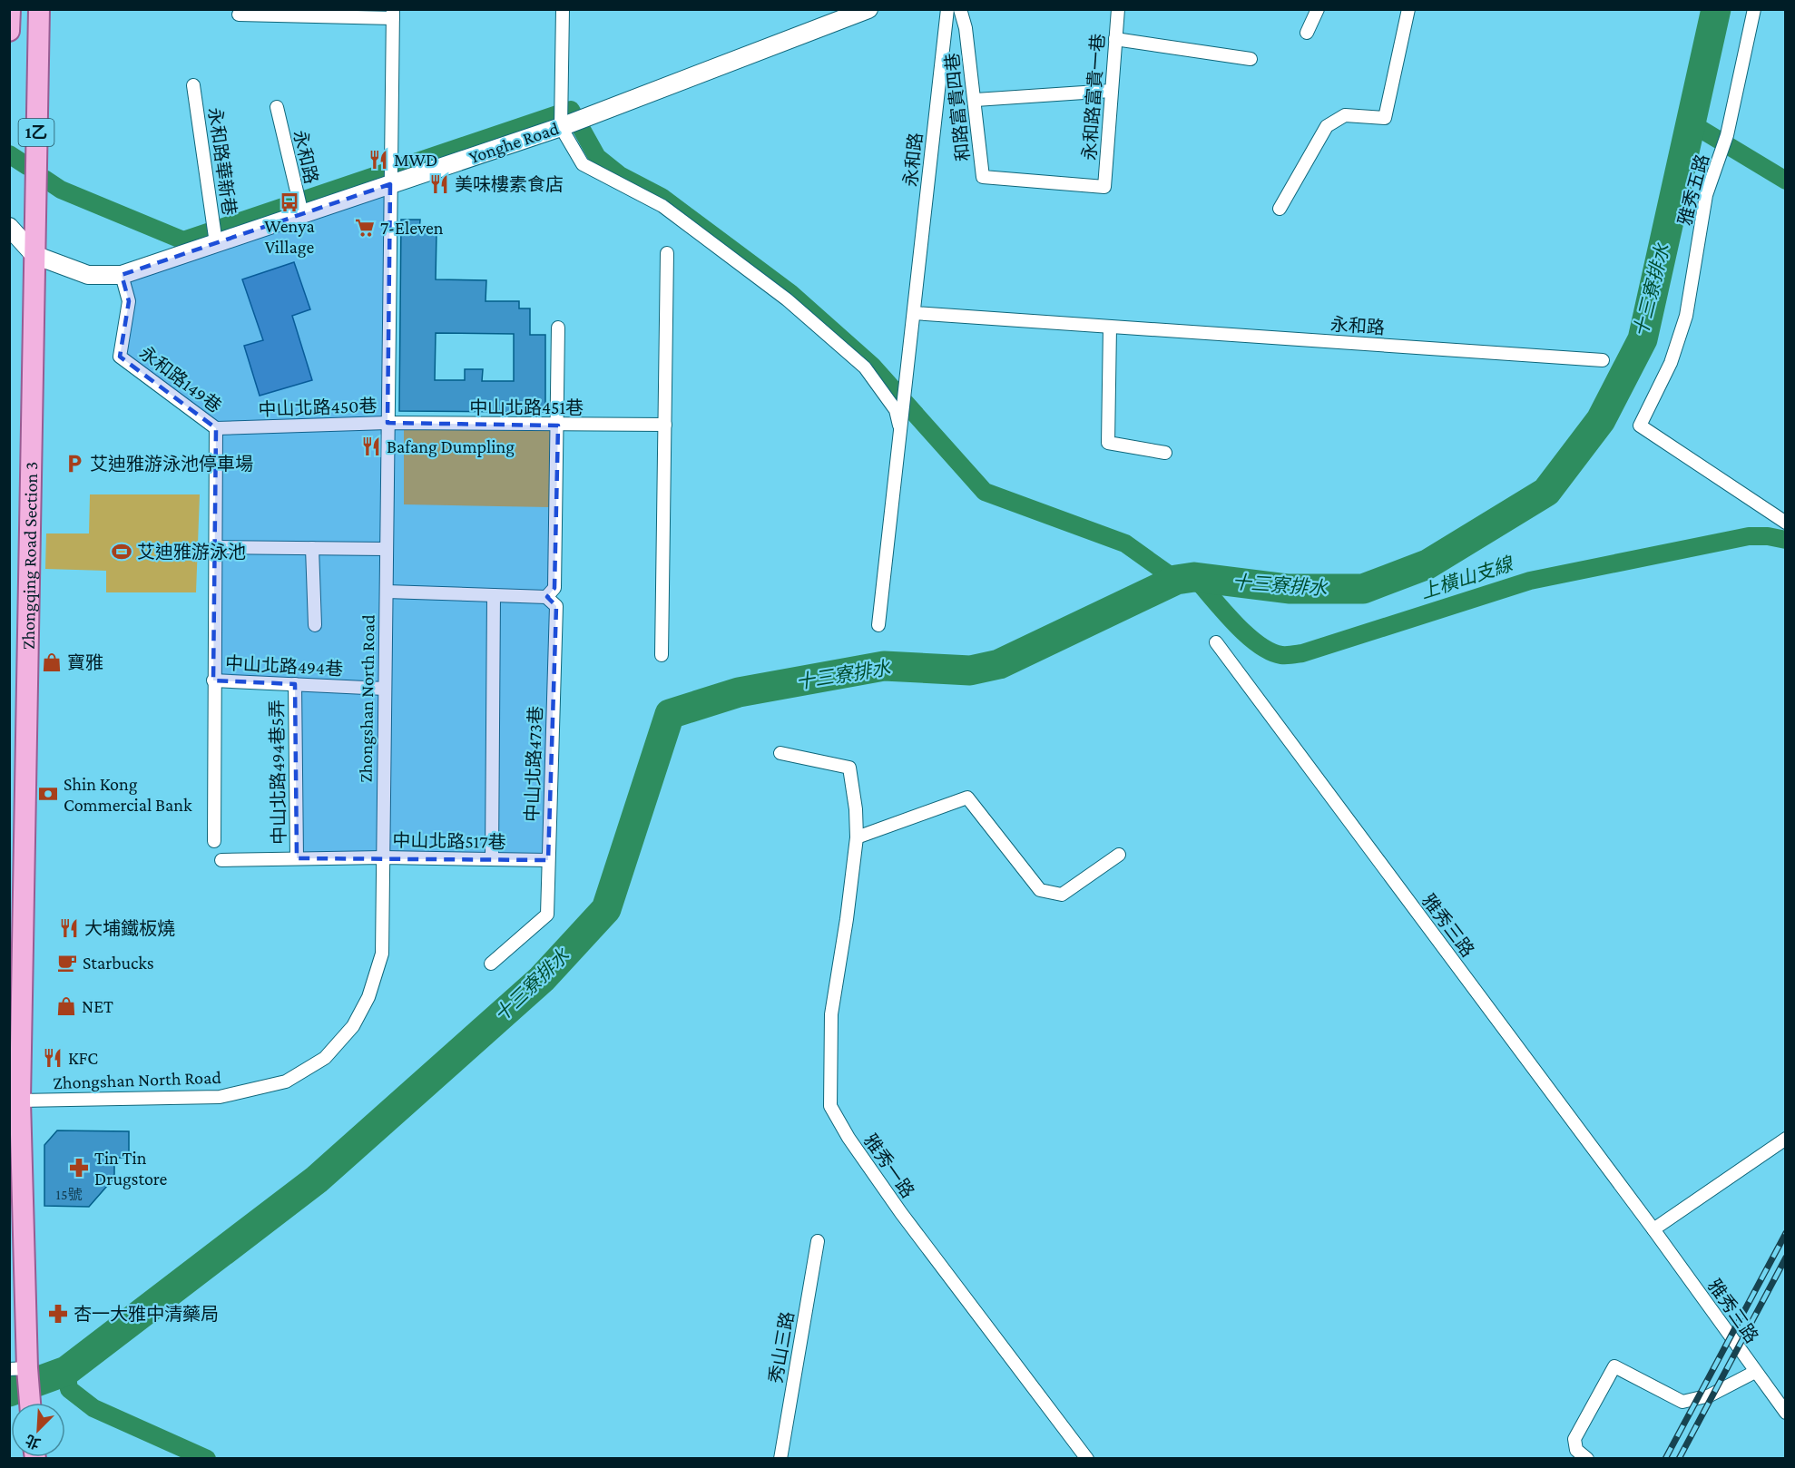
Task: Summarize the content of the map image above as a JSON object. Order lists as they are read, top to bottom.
{
  "streets": {
    "main road": ["1乙", "Yonghe Road", "Zhongqing Road Section 3"],
    "street": [
      "永和路富貴一巷",
      "和路富貴四巷",
      "永和路",
      "永和路華新巷",
      "雅秀五路",
      "永和路149巷",
      "中山北路450巷",
      "中山北路451巷",
      "中山北路494巷",
      "Zhongshan North Road",
      "中山北路473巷",
      "中山北路494巷5弄",
      "中山北路517巷",
      "雅秀三路",
      "雅秀一路",
      "秀山三路"
    ]
  },
  "crossings": [
    ["永和路富貴一巷", "和路富貴四巷"],
    ["Yonghe Road", "永和路"],
    ["Yonghe Road", "永和路華新巷"],
    ["Yonghe Road", "永和路149巷"],
    ["Yonghe Road", "Zhongqing Road Section 3"],
    ["Yonghe Road", "Zhongshan North Road"],
    ["永和路149巷", "中山北路450巷"],
    ["永和路149巷", "中山北路494巷"],
    ["中山北路450巷", "中山北路451巷"],
    ["中山北路450巷", "Zhongshan North Road"],
    ["中山北路451巷", "Zhongshan North Road"],
    ["Zhongqing Road Section 3", "Zhongshan North Road"],
    ["中山北路494巷", "Zhongshan North Road"],
    ["中山北路494巷", "中山北路494巷5弄"],
    ["Zhongshan North Road", "中山北路517巷"],
    ["中山北路473巷", "中山北路517巷"],
    ["中山北路494巷5弄", "中山北路517巷"]
  ],
  "water": ["十三寮排水", "上橫山支線"],
  "places": {
    "restaurant": [
      "MWD",
      "美味樓素食店",
      "Bafang Dumpling",
      "大埔鐵板燒",
      "KFC"
    ],
    "bus stop": ["Wenya Village"],
    "supermarket": ["7-Eleven"],
    "parking": ["艾迪雅游泳池停車場"],
    "sports": ["艾迪雅游泳池"],
    "shop": ["寶雅", "NET"],
    "bank": ["Shin Kong Commercial Bank"],
    "cafe": ["Starbucks"],
    "pharmacy": ["Tin Tin Drugstore", "杏一大雅中清藥局"]
  },
  "house_numbers": ["15號"],
  "north": "bottom left"
}
